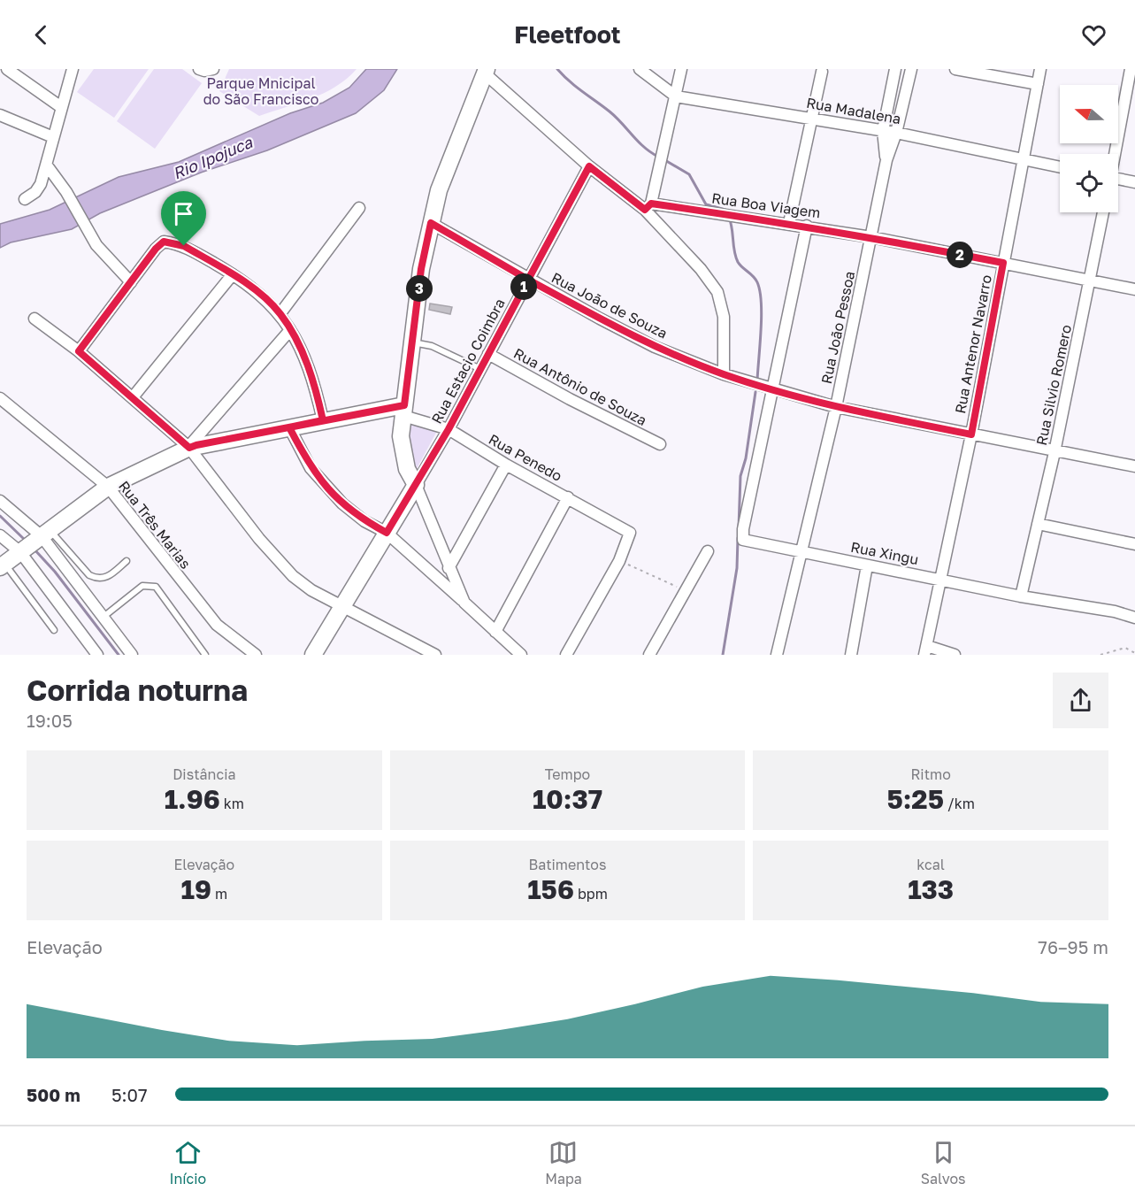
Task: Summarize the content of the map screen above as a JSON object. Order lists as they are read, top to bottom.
{
  "streets": {
    "street": [
      "Rua Madalena",
      "Rua Boa Viagem",
      "Rua João de Souza",
      "Rua João Pessoa",
      "Rua Antenor Navarro",
      "Rua Estacio Coimbra",
      "Rua Silvio Romero",
      "Rua Antônio de Souza",
      "Rua Penedo",
      "Rua Três Marias",
      "Rua Xingu"
    ]
  },
  "crossings": [
    ["Rua Madalena", "Rua João Pessoa"],
    ["Rua Madalena", "Rua Antenor Navarro"],
    ["Rua Boa Viagem", "Rua João Pessoa"],
    ["Rua Boa Viagem", "Rua Antenor Navarro"],
    ["Rua Boa Viagem", "Rua Silvio Romero"],
    ["Rua João de Souza", "Rua João Pessoa"],
    ["Rua João de Souza", "Rua Antenor Navarro"],
    ["Rua João de Souza", "Rua Estacio Coimbra"],
    ["Rua João de Souza", "Rua Silvio Romero"],
    ["Rua João de Souza", "Rua Xingu"],
    ["Rua João Pessoa", "Rua Xingu"],
    ["Rua Antenor Navarro", "Rua Xingu"],
    ["Rua Estacio Coimbra", "Rua Antônio de Souza"],
    ["Rua Estacio Coimbra", "Rua Penedo"],
    ["Rua Silvio Romero", "Rua Xingu"]
  ],
  "water": ["Rio Ipojuca"],
  "parks": ["Parque Mnicipal do São Francisco"],
  "north": "left",
  "page": {
    "header": "Fleetfoot",
    "pins": ["2", "1", "3"],
    "heading": ["Corrida noturna", "19:05"],
    "stats": [
      ["Distância", "1.96 km"],
      ["Tempo", "10:37"],
      ["Ritmo", "5:25 /km"],
      ["Elevação", "19 m"],
      ["Batimentos", "156 bpm"],
      ["kcal", "133"]
    ],
    "chart": ["Elevação", "76–95 m"],
    "list": [
      {
        "name": "500 m",
        "note": "5:07"
      }
    ],
    "tabs": ["Início", "Mapa", "Salvos"]
  }
}
